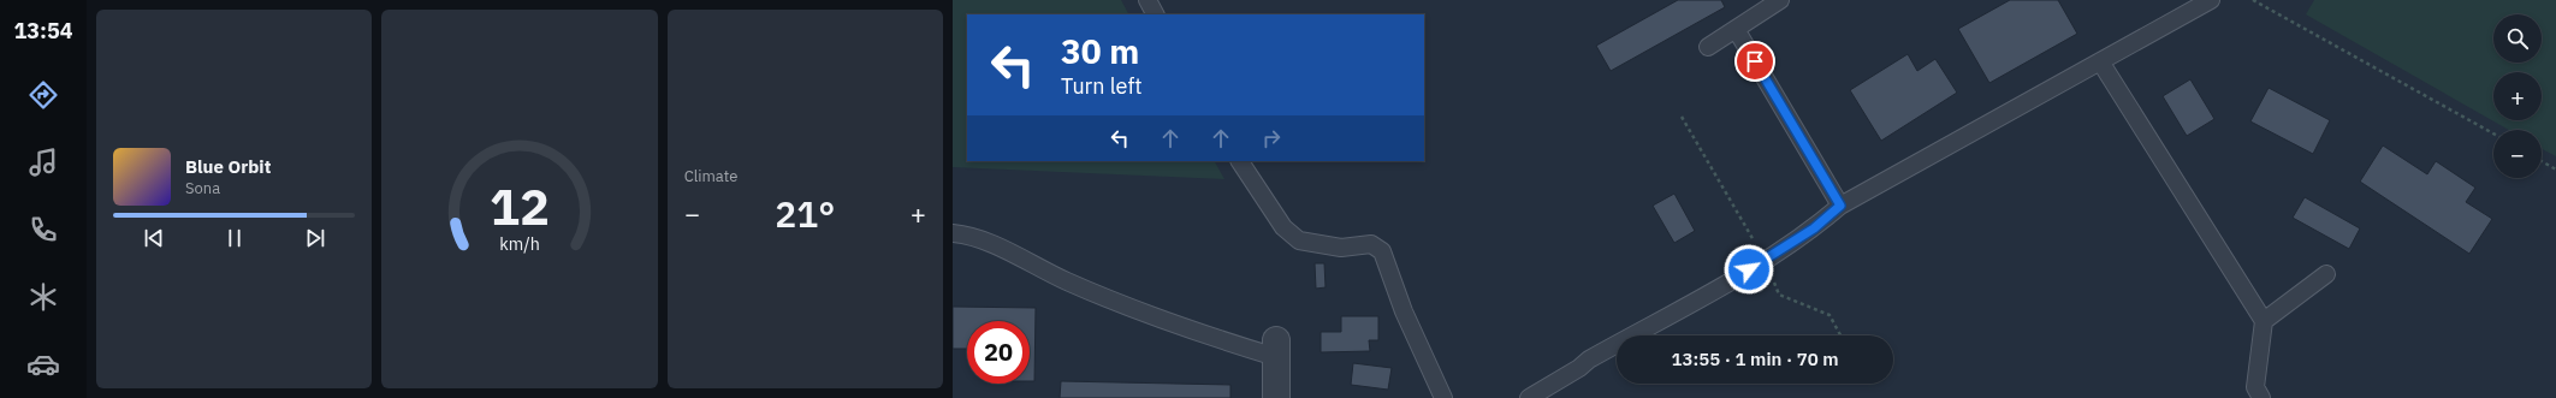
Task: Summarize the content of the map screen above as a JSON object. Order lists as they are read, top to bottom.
{
  "page": {
    "tabs": "13:54",
    "tile": "Climate",
    "map_buttons": ["+", "−"],
    "turn": ["30 m", "Turn left"],
    "song": ["Blue Orbit", "Sona"],
    "heat": ["−", "21°", "+"],
    "limit": "20",
    "trip": "13:55 · 1 min · 70 m",
    "gauge": ["12", "km/h"]
  }
}
